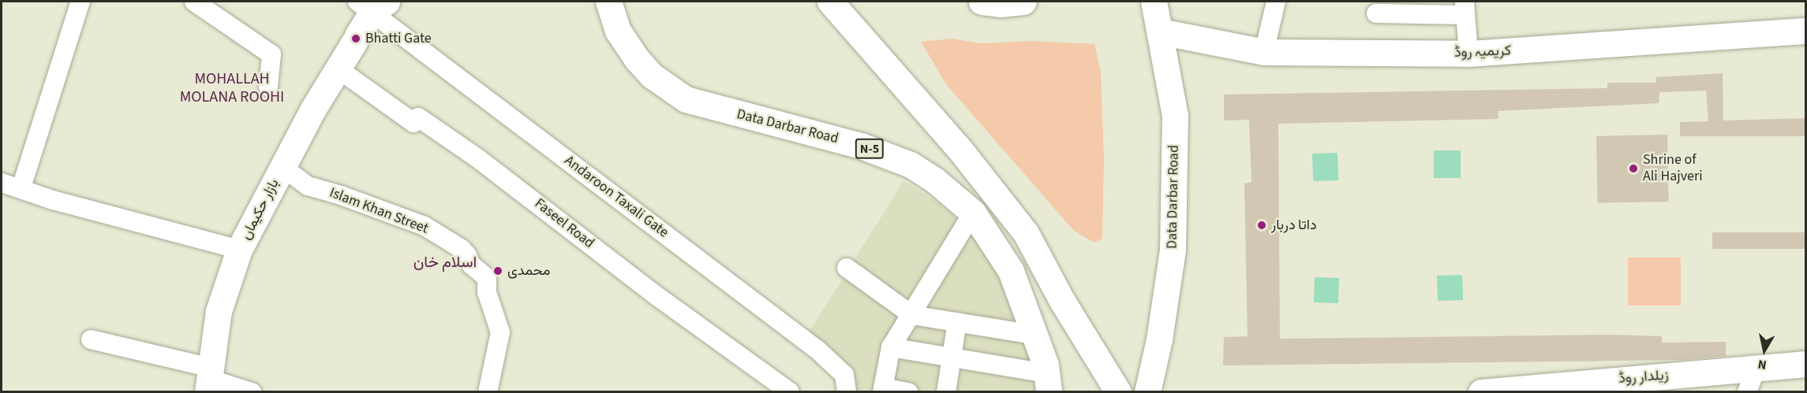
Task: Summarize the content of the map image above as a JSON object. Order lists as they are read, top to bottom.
{
  "streets": {
    "main road": [
      "کریمیہ روڈ",
      "Data Darbar Road",
      "N-5",
      "بازار حکیماں",
      "زیلدار روڈ"
    ],
    "street": ["Andaroon Taxali Gate", "Islam Khan Street", "Faseel Road"]
  },
  "crossings": [
    ["کریمیہ روڈ", "Data Darbar Road"],
    ["Andaroon Taxali Gate", "بازار حکیماں"],
    ["بازار حکیماں", "Islam Khan Street"],
    ["بازار حکیماں", "Faseel Road"]
  ],
  "districts": ["MOHALLAH MOLANA ROOHI", "اسلام خان"],
  "places": [
    "Bhatti Gate",
    "Shrine of Ali Hajveri",
    "داتا دربار",
    "محمدی"
  ],
  "north": "bottom"
}
